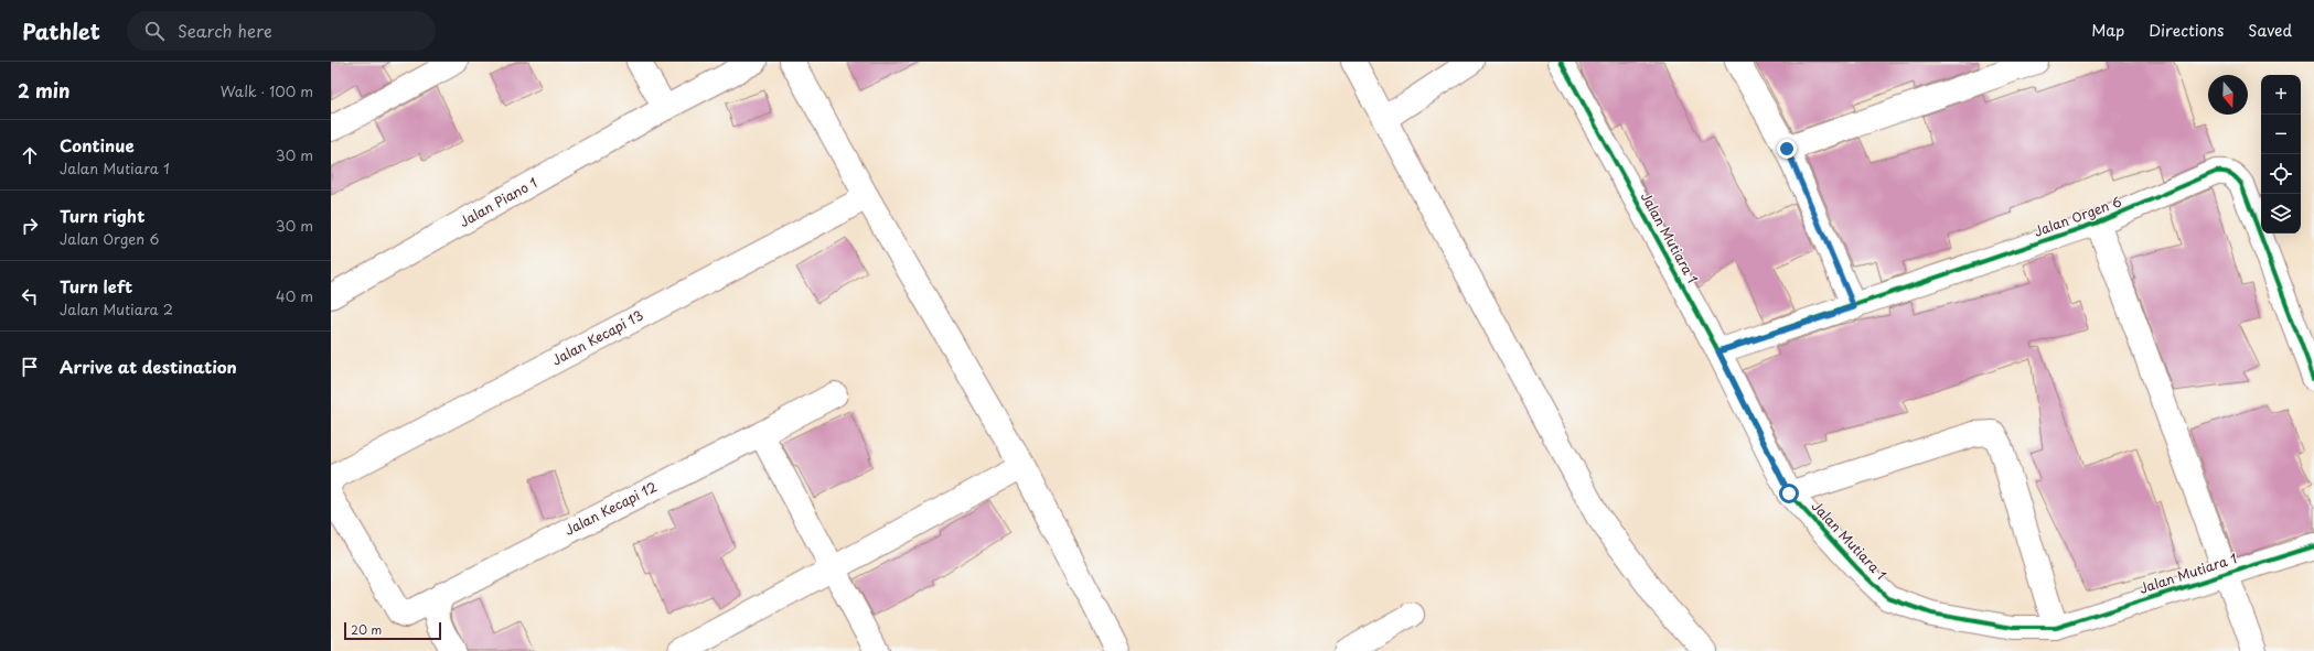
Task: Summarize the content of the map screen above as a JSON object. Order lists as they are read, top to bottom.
{
  "streets": {
    "street": [
      "Jalan Piano 1",
      "Jalan Orgen 6",
      "Jalan Mutiara 1",
      "Jalan Kecapi 13",
      "Jalan Kecapi 12"
    ]
  },
  "crossings": [
    ["Jalan Orgen 6", "Jalan Mutiara 1"]
  ],
  "scale_bar": "20 m",
  "north": "bottom",
  "page": {
    "header": "Pathlet",
    "search": "Search here",
    "nav": ["Map", "Directions", "Saved"],
    "heading": ["2 min", "Walk · 100 m"],
    "map_buttons": ["+", "−"],
    "list": [
      ["Continue", "Jalan Mutiara 1", "30 m"],
      ["Turn right", "Jalan Orgen 6", "30 m"],
      ["Turn left", "Jalan Mutiara 2", "40 m"],
      "Arrive at destination"
    ],
    "scale": "20 m"
  }
}
